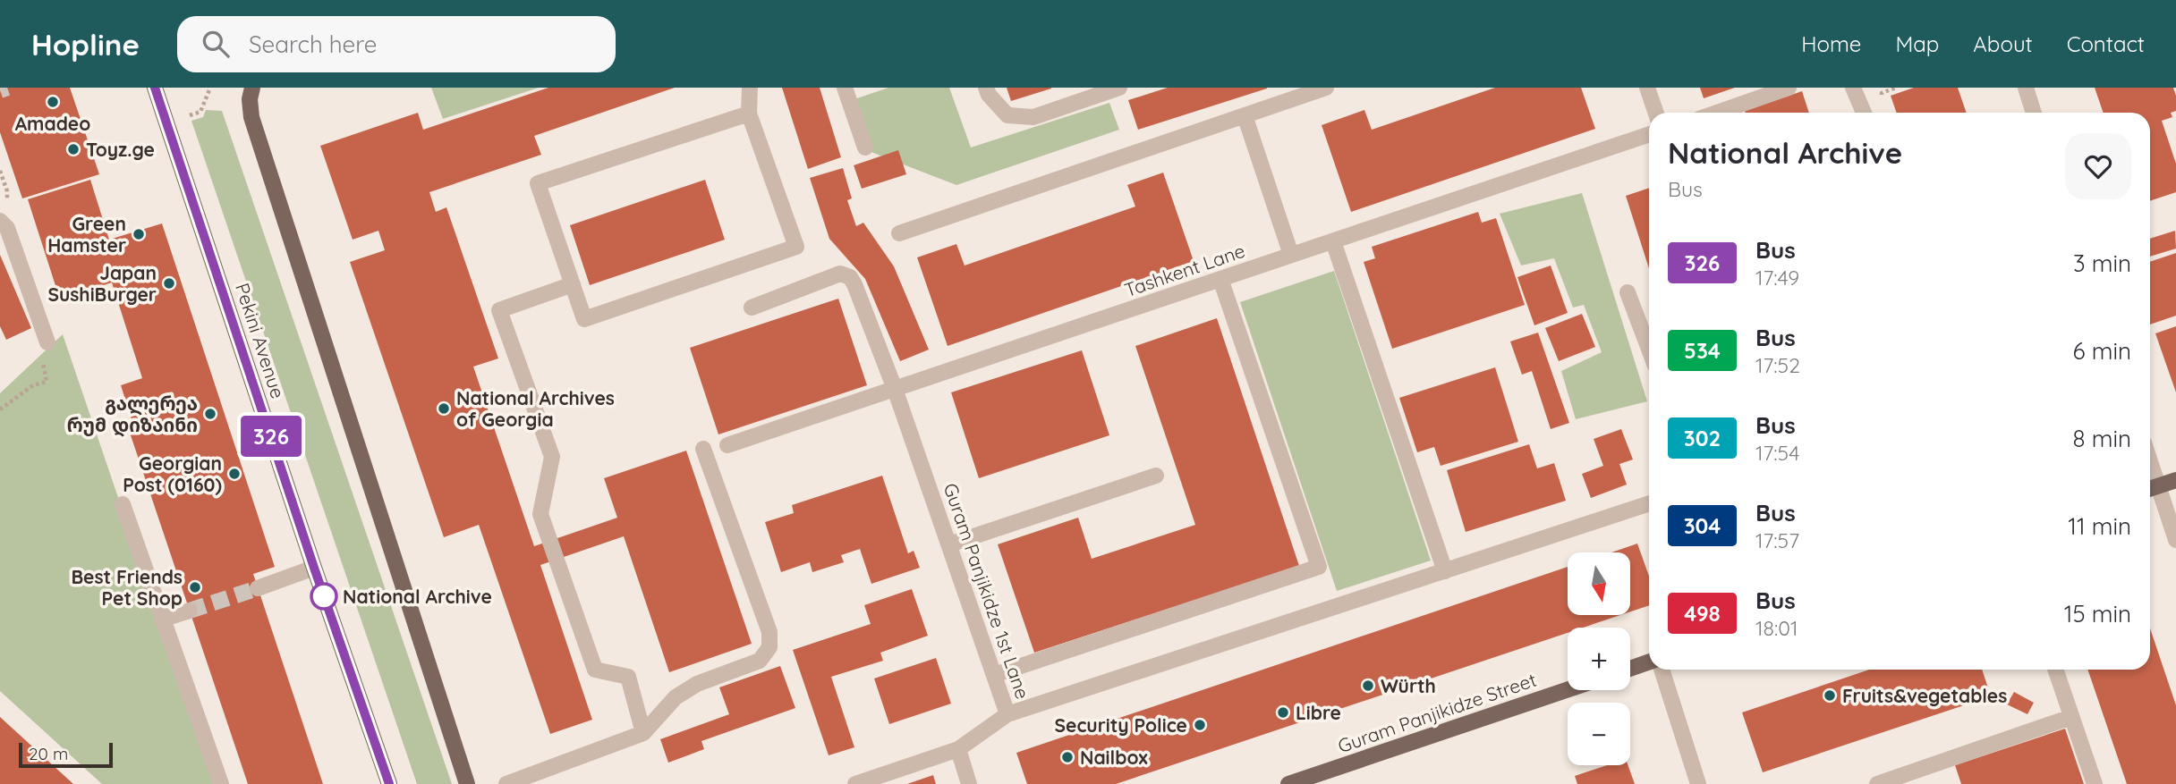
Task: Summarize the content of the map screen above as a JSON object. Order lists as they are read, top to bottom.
{
  "streets": {
    "main road": ["Pekini Avenue", "Guram Panjikidze Street"],
    "street": ["Tashkent Lane", "Guram Panjikidze 1st Lane"]
  },
  "crossings": [
    ["Tashkent Lane", "Guram Panjikidze 1st Lane"]
  ],
  "places": [
    "Amadeo",
    "Toyz.ge",
    "Green Hamster",
    "Japan SushiBurger",
    "National Archives of Georgia",
    "გალერეა რუმ დიზაინი",
    "Georgian Post (0160)",
    "Best Friends Pet Shop",
    "National Archive",
    "Würth",
    "Fruits&vegetables",
    "Libre",
    "Security Police",
    "Nailbox"
  ],
  "lines": ["bus line 326"],
  "scale_bar": "20 m",
  "north": "bottom",
  "page": {
    "header": "Hopline",
    "search": "Search here",
    "nav": [
      "Home",
      "Map",
      "About",
      "Contact"
    ],
    "on_map": "326",
    "heading": ["National Archive", "Bus"],
    "list": [
      {
        "mark": "326",
        "name": "Bus",
        "note": "17:49",
        "value": "3 min"
      },
      {
        "mark": "534",
        "name": "Bus",
        "note": "17:52",
        "value": "6 min"
      },
      {
        "mark": "302",
        "name": "Bus",
        "note": "17:54",
        "value": "8 min"
      },
      {
        "mark": "304",
        "name": "Bus",
        "note": "17:57",
        "value": "11 min"
      },
      {
        "mark": "498",
        "name": "Bus",
        "note": "18:01",
        "value": "15 min"
      }
    ],
    "map_buttons": ["+", "−"],
    "scale": "20 m"
  }
}
